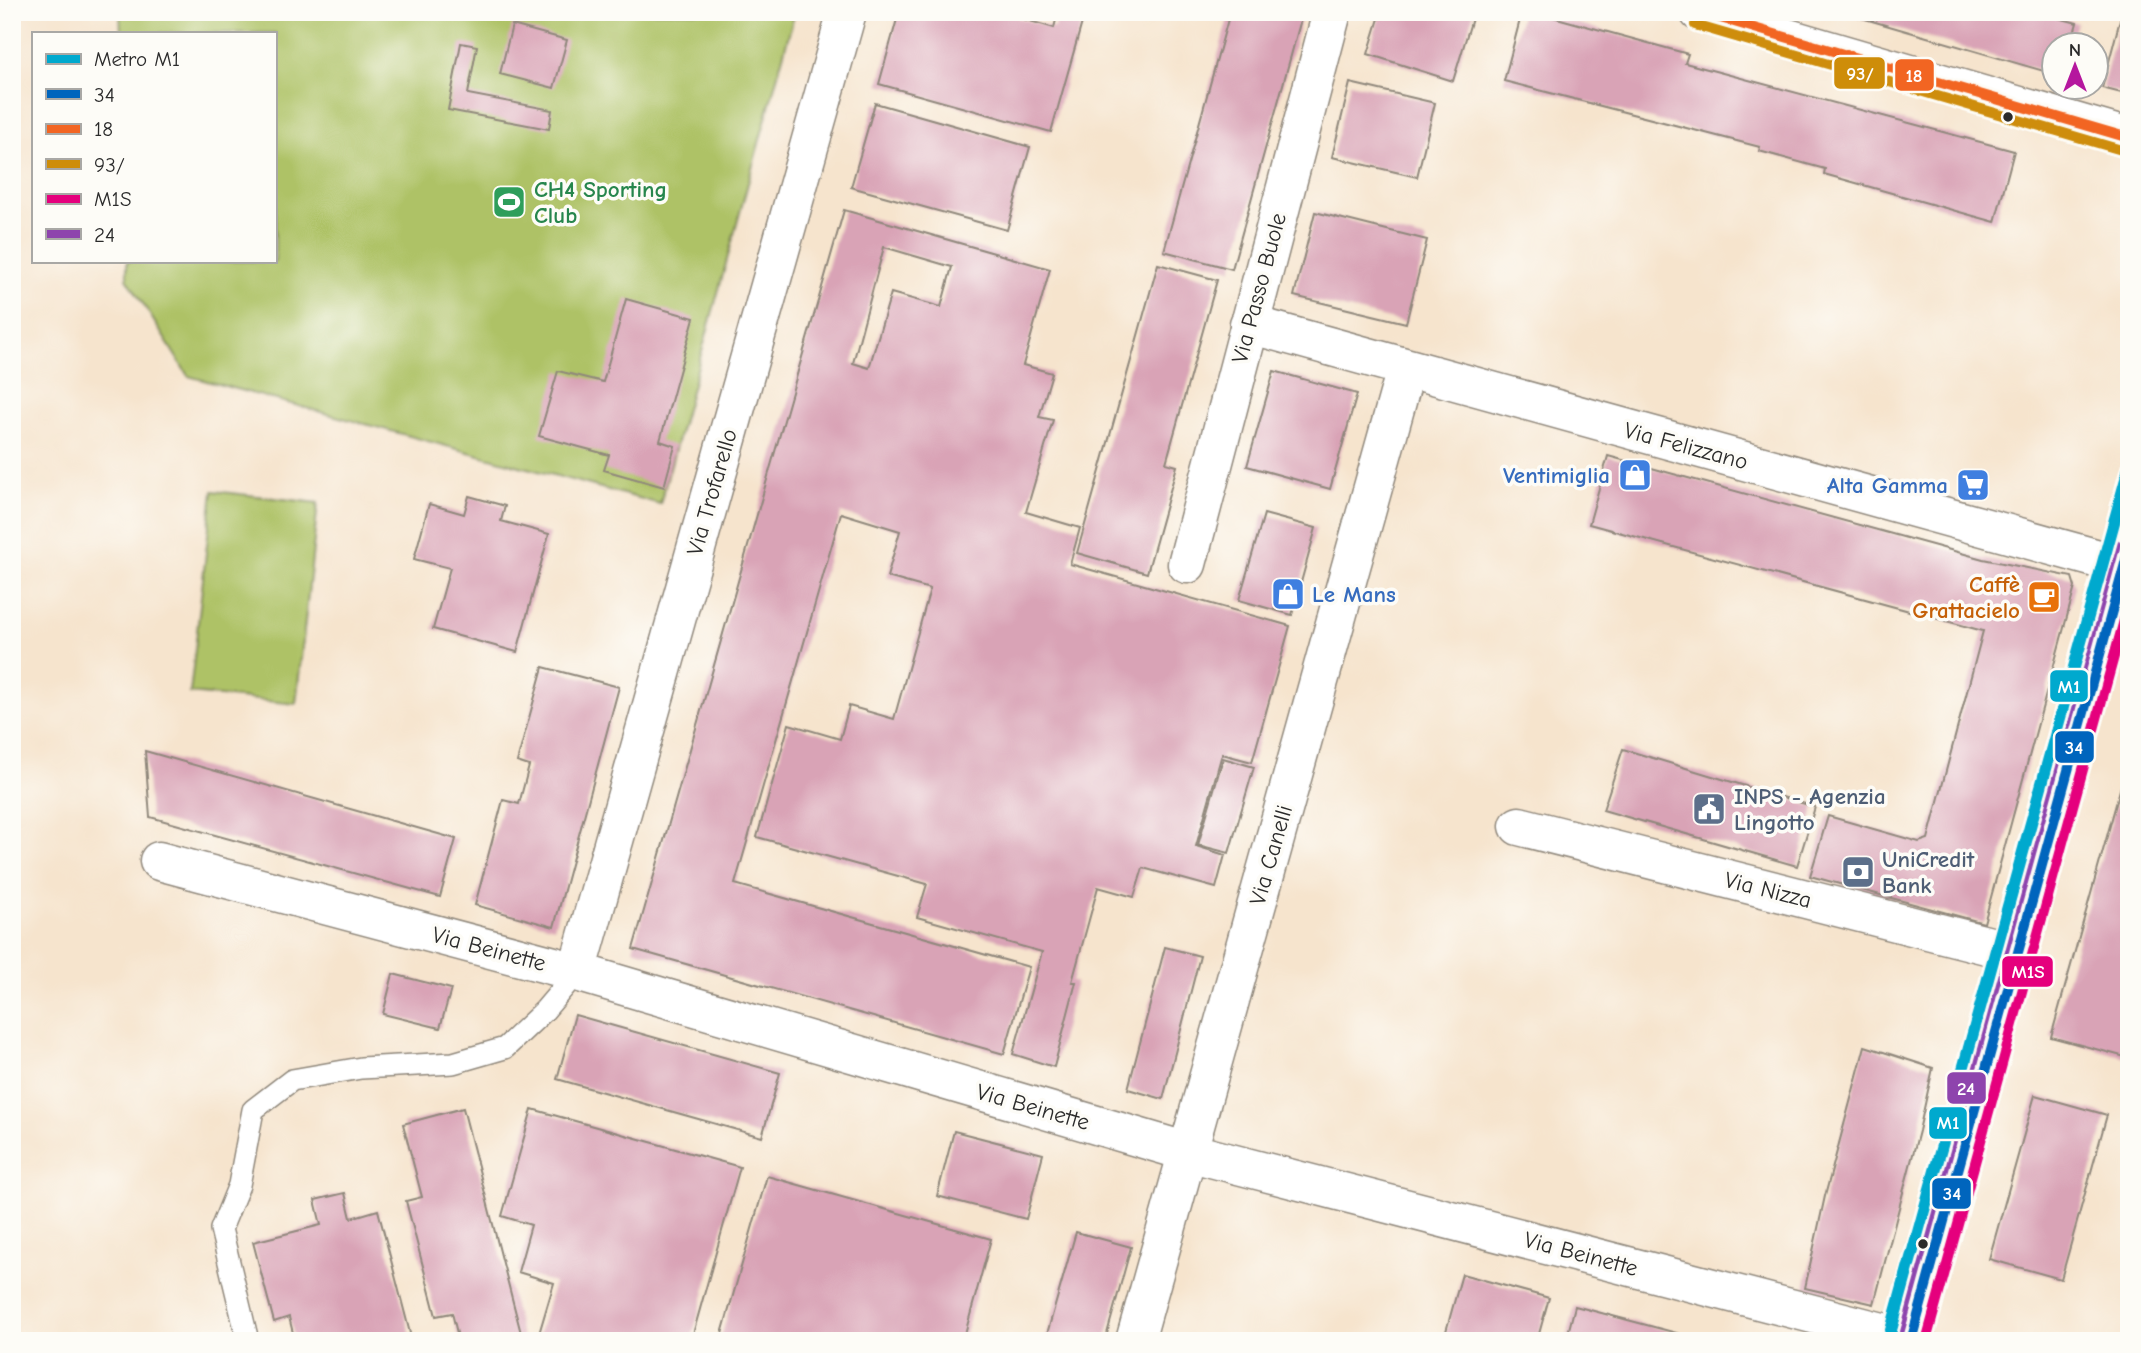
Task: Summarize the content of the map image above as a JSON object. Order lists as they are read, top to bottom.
{
  "streets": {
    "street": [
      "Via Passo Buole",
      "Via Felizzano",
      "Via Trofarello",
      "Via Canelli",
      "Via Nizza",
      "Via Beinette"
    ]
  },
  "crossings": [
    ["Via Passo Buole", "Via Felizzano"],
    ["Via Felizzano", "Via Canelli"],
    ["Via Trofarello", "Via Beinette"],
    ["Via Canelli", "Via Beinette"]
  ],
  "places": {
    "sports": ["CH4 Sporting Club"],
    "shop": ["Ventimiglia", "Le Mans"],
    "supermarket": ["Alta Gamma"],
    "cafe": ["Caffè Grattacielo"],
    "public building": ["INPS - Agenzia Lingotto"],
    "bank": ["UniCredit Bank"]
  },
  "lines": [
    "transit line 18",
    "transit line 93/",
    "metro line M1",
    "transit line 24",
    "transit line 34",
    "transit line M1S"
  ],
  "legend": [
    "Metro M1",
    "34",
    "18",
    "93/",
    "M1S",
    "24"
  ],
  "north": "top"
}
